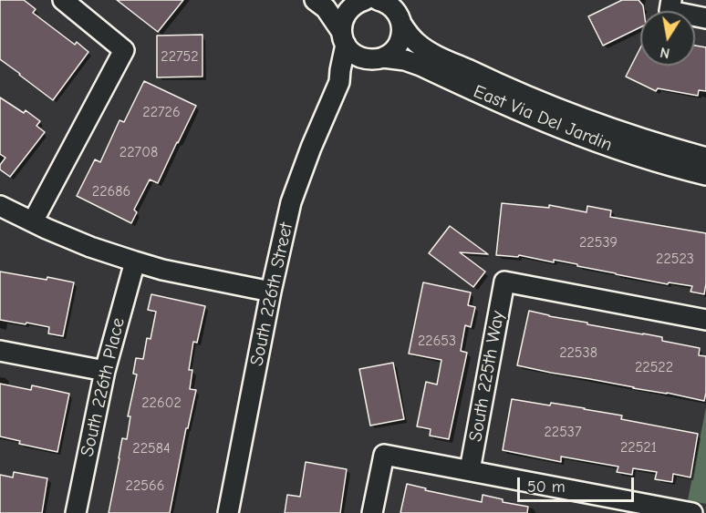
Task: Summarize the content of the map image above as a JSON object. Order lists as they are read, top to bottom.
{
  "streets": {
    "street": [
      "East Via Del Jardin",
      "South 226th Street",
      "South 225th Way",
      "South 226th Place"
    ]
  },
  "crossings": [
    ["East Via Del Jardin", "South 226th Street"]
  ],
  "house_numbers": [
    "22752",
    "22726",
    "22708",
    "22686",
    "22539",
    "22523",
    "22653",
    "22538",
    "22522",
    "22602",
    "22537",
    "22521",
    "22584",
    "22566"
  ],
  "scale_bar": "50 m",
  "north": "bottom"
}
